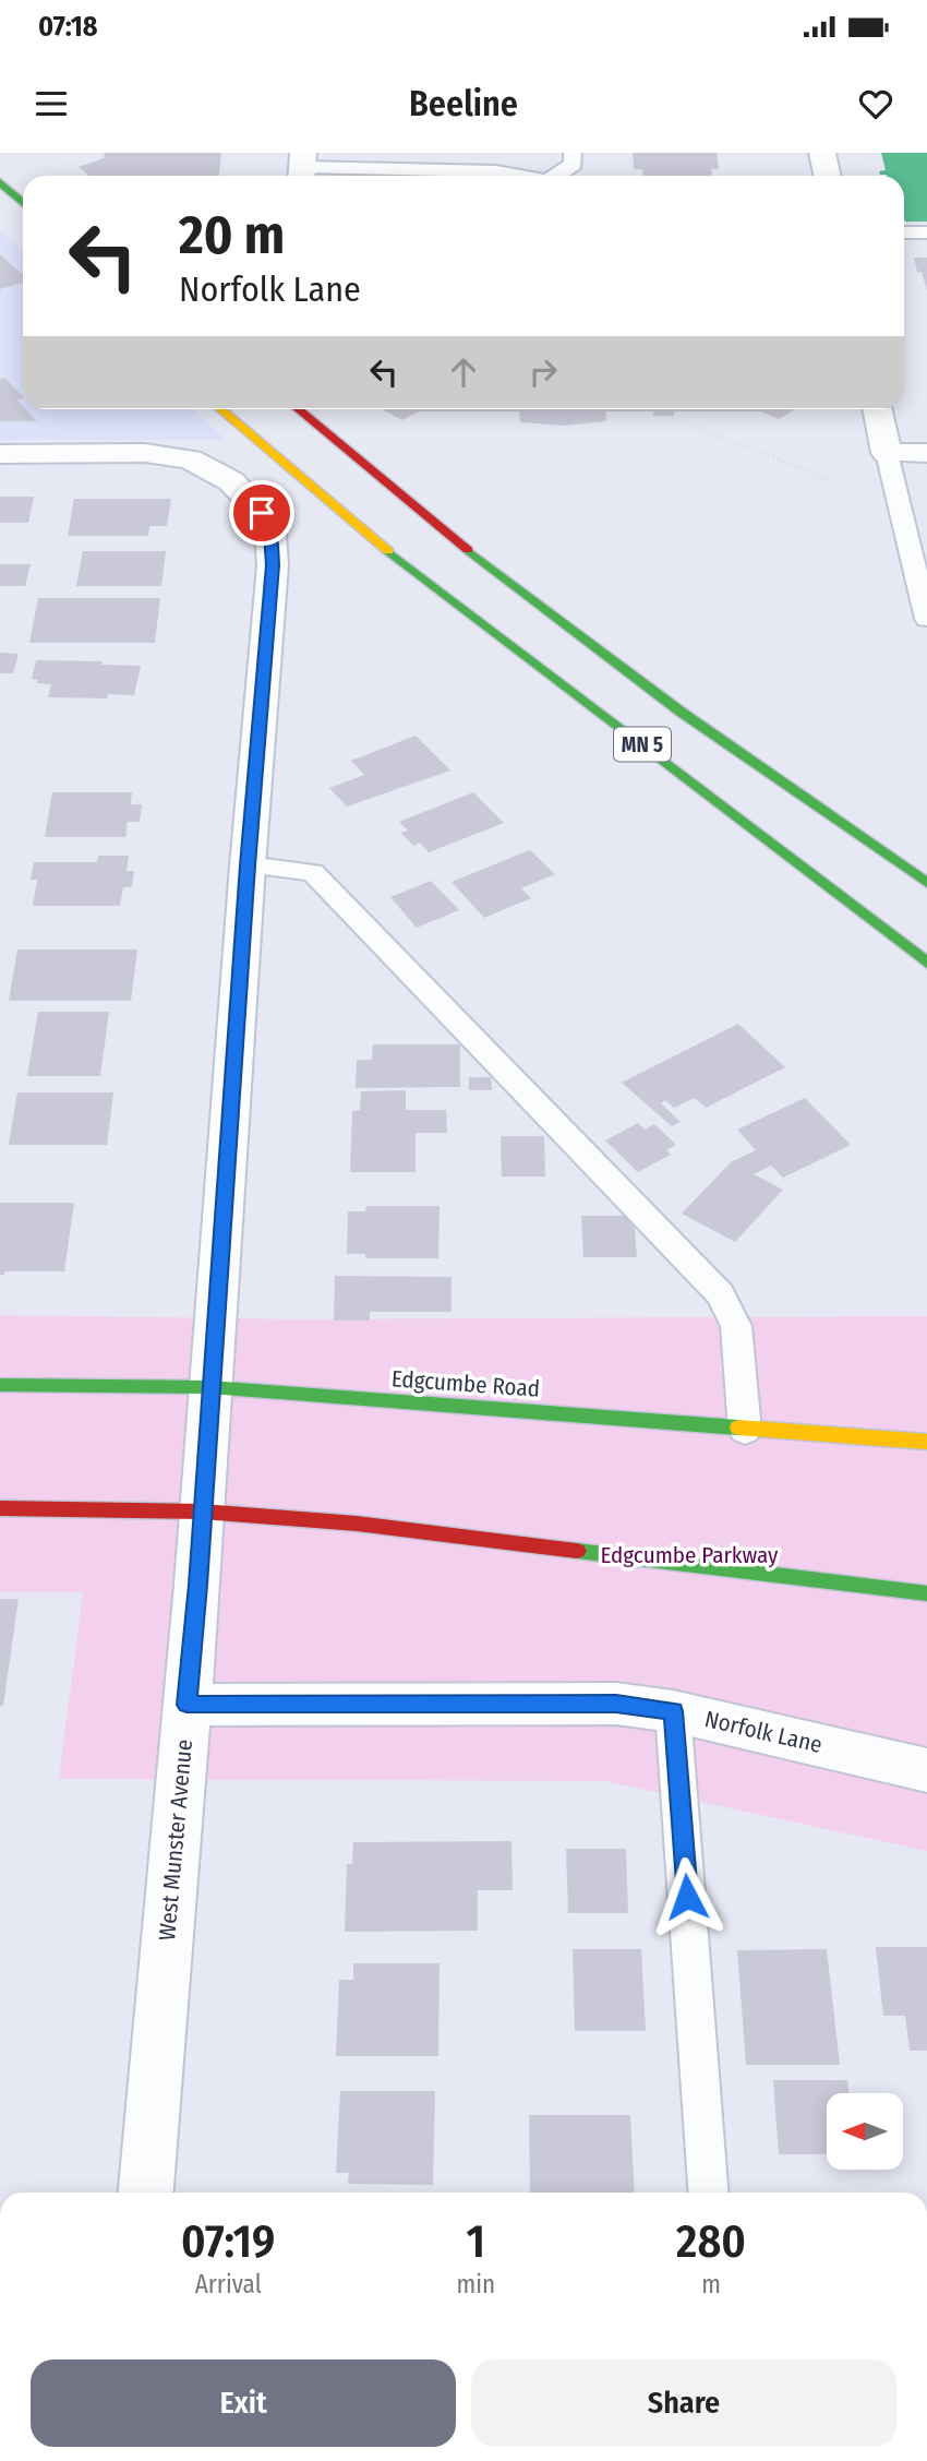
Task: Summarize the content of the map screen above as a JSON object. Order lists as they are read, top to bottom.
{
  "streets": {
    "main road": ["MN 5", "Edgcumbe Road"],
    "street": ["Norfolk Lane", "West Munster Avenue"]
  },
  "crossings": [
    ["Edgcumbe Road", "West Munster Avenue"],
    ["Norfolk Lane", "West Munster Avenue"]
  ],
  "parks": ["Edgcumbe Parkway"],
  "north": "left",
  "page": {
    "status": "07:18",
    "header": "Beeline",
    "turn": ["20 m", "Norfolk Lane"],
    "eta": [
      "07:19",
      "Arrival",
      "1",
      "min",
      "280",
      "m"
    ],
    "buttons": ["Exit", "Share"]
  }
}
